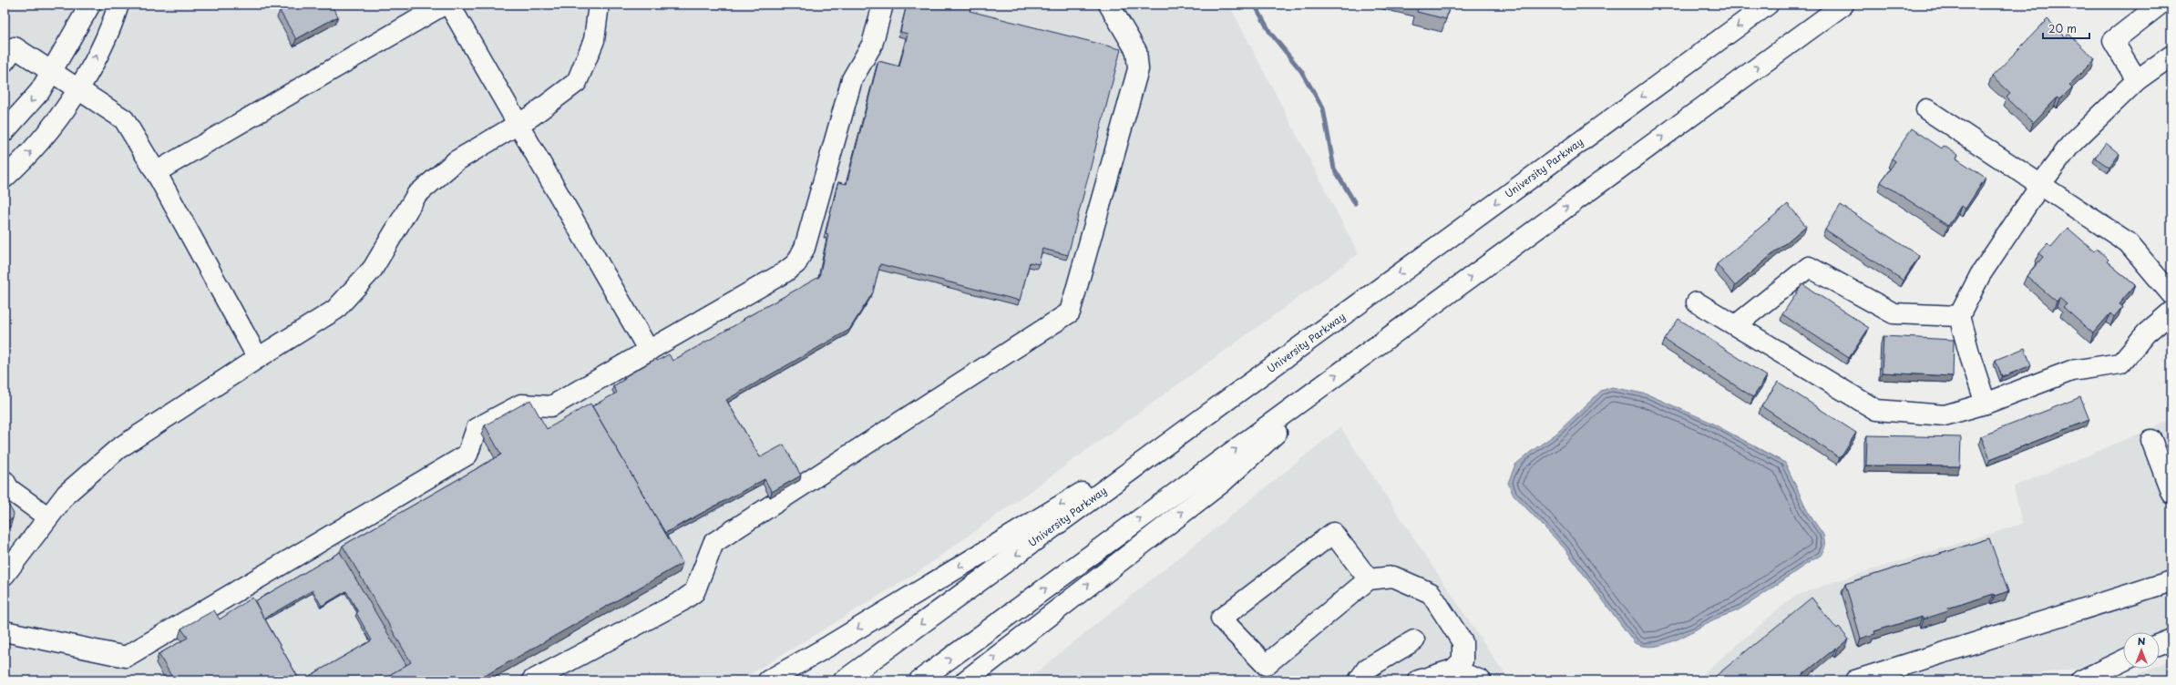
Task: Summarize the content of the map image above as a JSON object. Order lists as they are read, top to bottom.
{
  "streets": {
    "main road": ["University Parkway"]
  },
  "scale_bar": "20 m",
  "north": "top"
}
